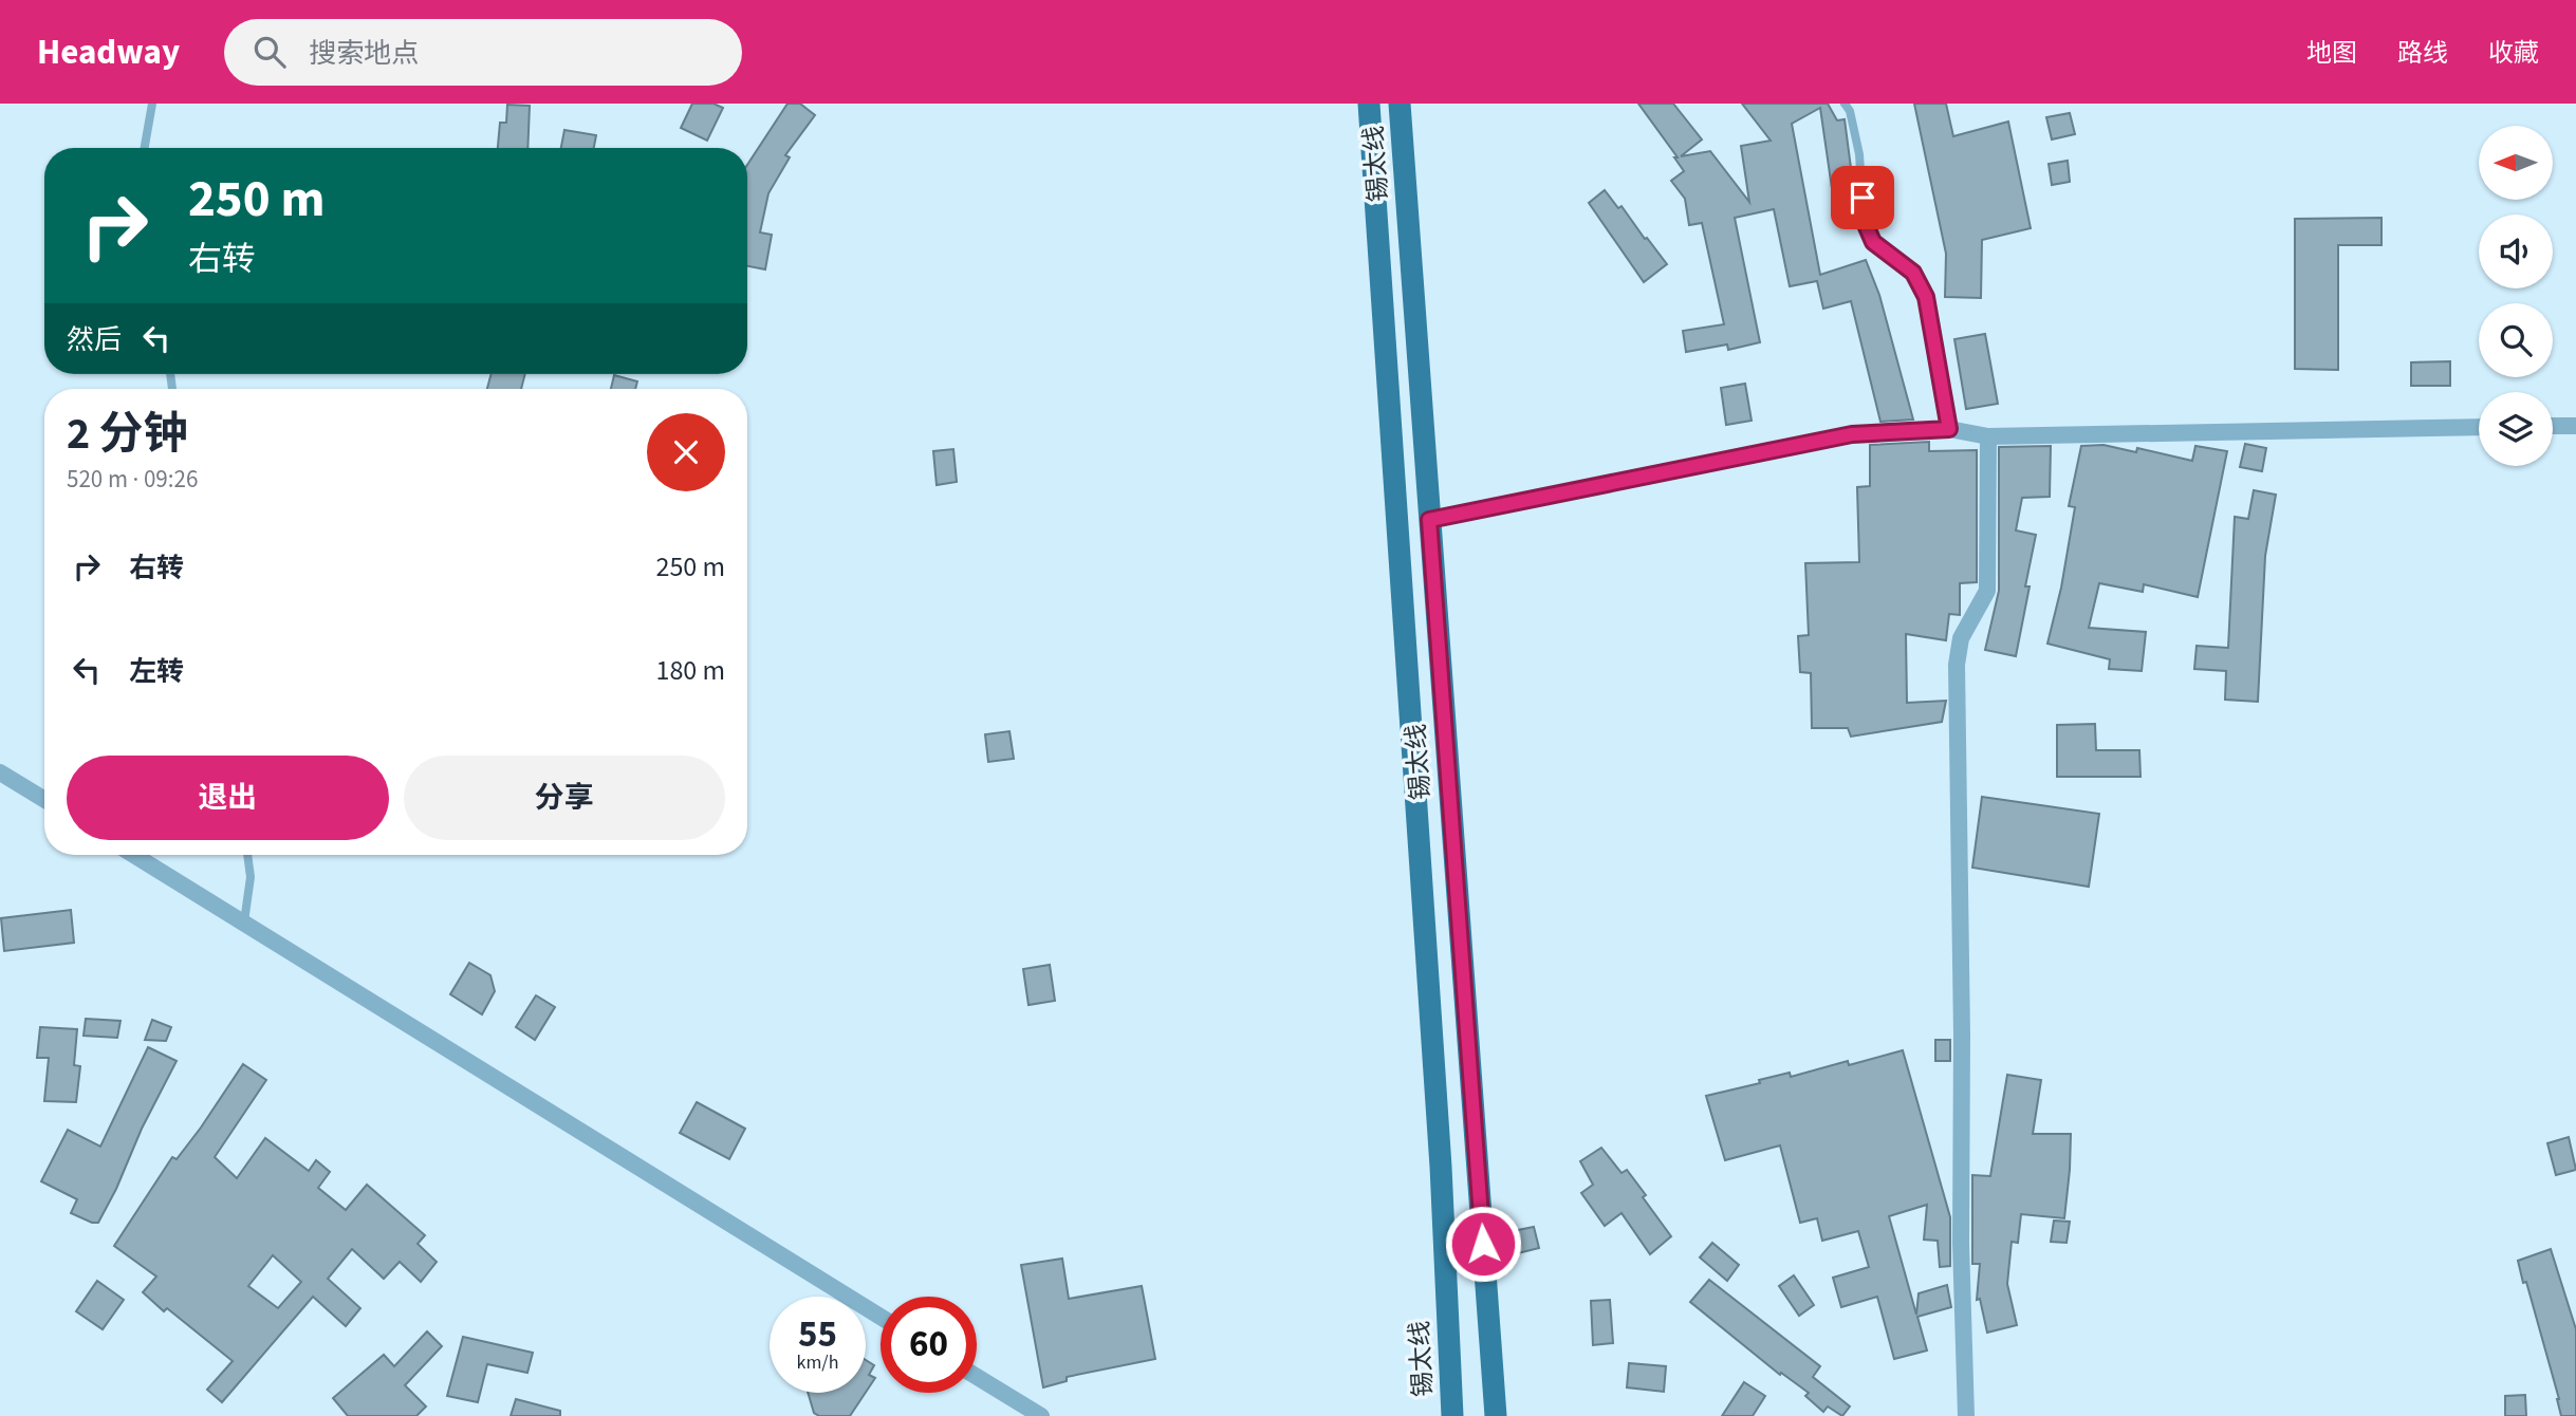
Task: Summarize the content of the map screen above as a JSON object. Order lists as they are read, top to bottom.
{
  "streets": {
    "main road": ["锡太线"]
  },
  "north": "left",
  "page": {
    "header": "Headway",
    "search": "搜索地点",
    "nav": ["地图", "路线", "收藏"],
    "turn": ["250 m", "右转"],
    "then": "然后",
    "heading": ["2 分钟", "520 m · 09:26"],
    "list": [
      {
        "name": "右转",
        "value": "250 m"
      },
      {
        "name": "左转",
        "value": "180 m"
      }
    ],
    "buttons": ["退出", "分享"],
    "speed": "55 km/h",
    "limit": "60"
  }
}
